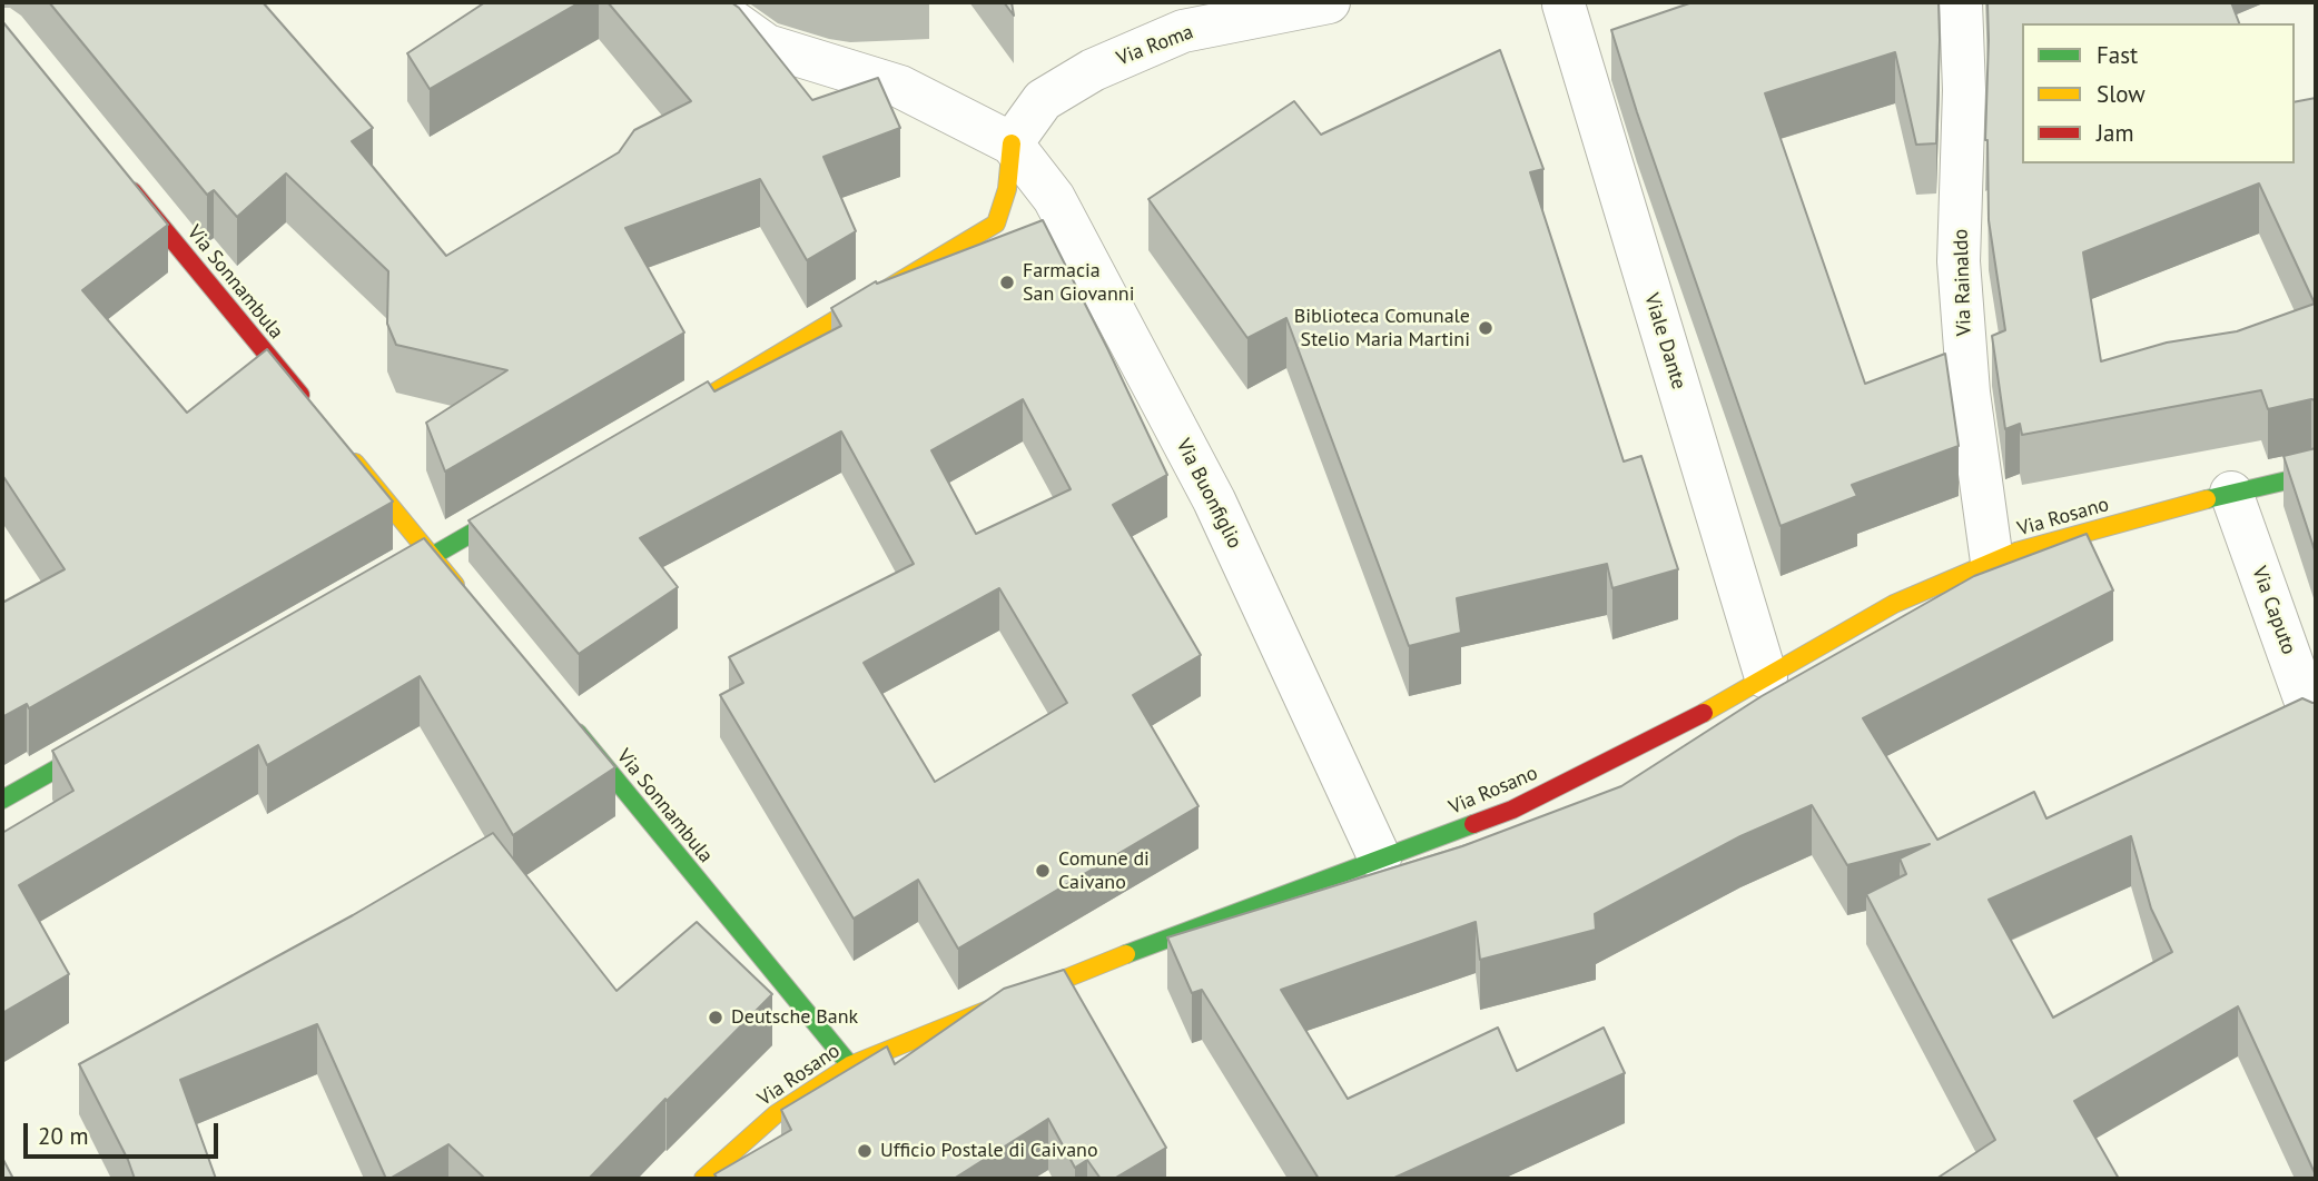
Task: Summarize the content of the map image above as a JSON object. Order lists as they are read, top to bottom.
{
  "streets": {
    "street": [
      "Via Roma",
      "Via Sonnambula",
      "Via Rainaldo",
      "Viale Dante",
      "Via Buonfiglio",
      "Via Rosano",
      "Via Caputo"
    ]
  },
  "crossings": [
    ["Via Roma", "Via Buonfiglio"],
    ["Via Sonnambula", "Via Rosano"],
    ["Via Rainaldo", "Via Rosano"],
    ["Viale Dante", "Via Rosano"],
    ["Via Buonfiglio", "Via Rosano"],
    ["Via Rosano", "Via Caputo"]
  ],
  "places": [
    "Farmacia San Giovanni",
    "Biblioteca Comunale Stelio Maria Martini",
    "Comune di Caivano",
    "Deutsche Bank",
    "Ufficio Postale di Caivano"
  ],
  "legend": ["Fast", "Slow", "Jam"],
  "scale_bar": "20 m"
}
